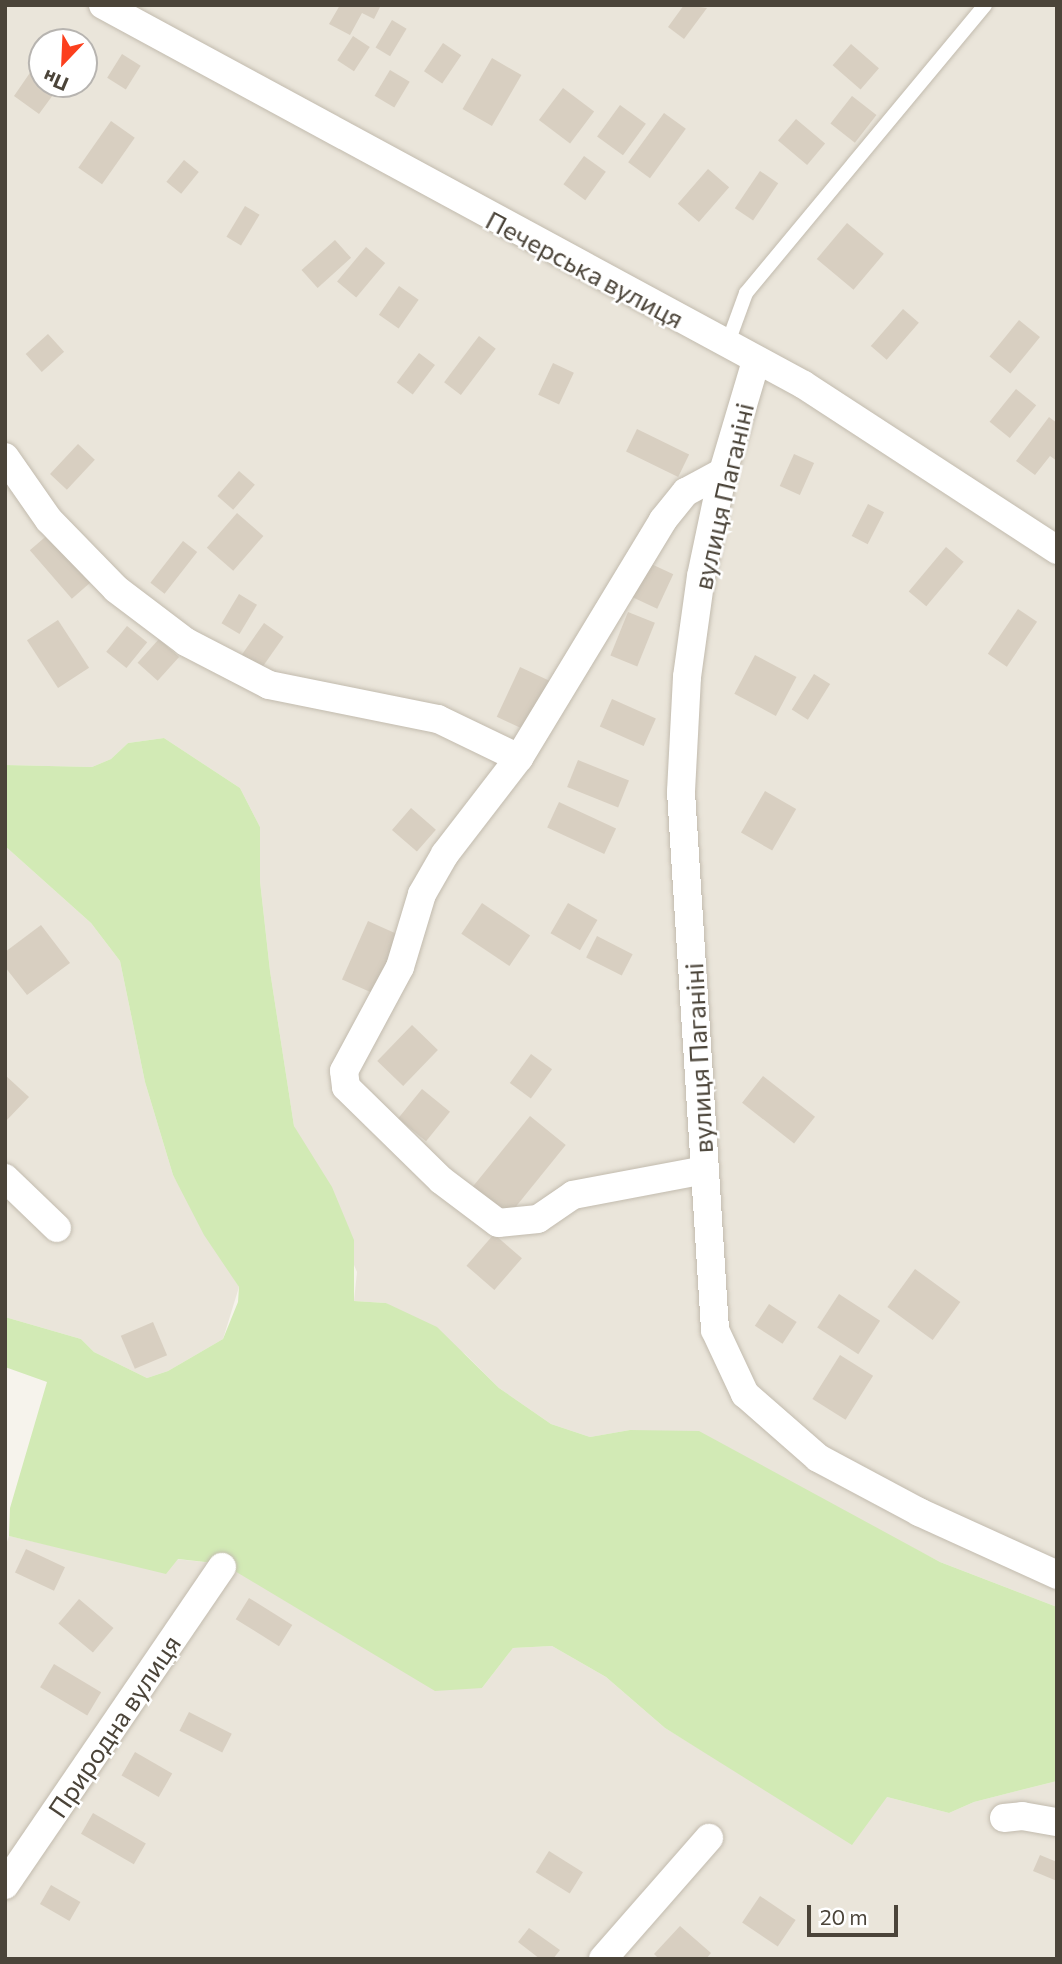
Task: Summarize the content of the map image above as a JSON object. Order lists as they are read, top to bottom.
{
  "streets": {
    "street": ["Печерська вулиця", "вулиця Паганіні", "Природна вулиця"]
  },
  "crossings": [
    ["Печерська вулиця", "вулиця Паганіні"]
  ],
  "scale_bar": "20 m",
  "north": "bottom left"
}
